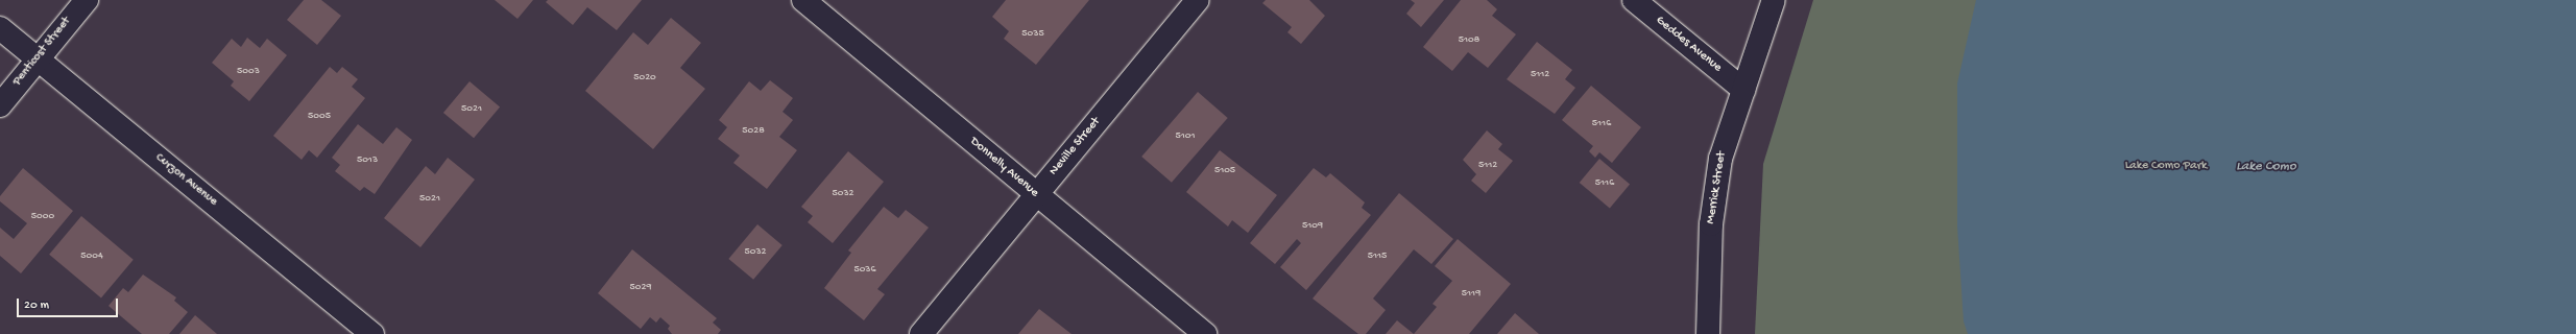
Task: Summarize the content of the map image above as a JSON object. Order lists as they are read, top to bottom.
{
  "streets": {
    "street": [
      "Geddes Avenue",
      "Penticost Street",
      "Neville Street",
      "Donnelly Avenue",
      "Curzon Avenue",
      "Merrick Street"
    ]
  },
  "crossings": [
    ["Geddes Avenue", "Merrick Street"],
    ["Penticost Street", "Curzon Avenue"],
    ["Neville Street", "Donnelly Avenue"]
  ],
  "water": ["Lake Como"],
  "parks": ["Lake Como Park"],
  "house_numbers": [
    "5035",
    "5108",
    "5003",
    "5112",
    "5020",
    "5021",
    "5005",
    "5116",
    "5028",
    "5101",
    "5013",
    "5112",
    "5105",
    "5116",
    "5032",
    "5021",
    "5000",
    "5109",
    "5032",
    "5004",
    "5115",
    "5036",
    "5029",
    "5119"
  ],
  "scale_bar": "20 m"
}
